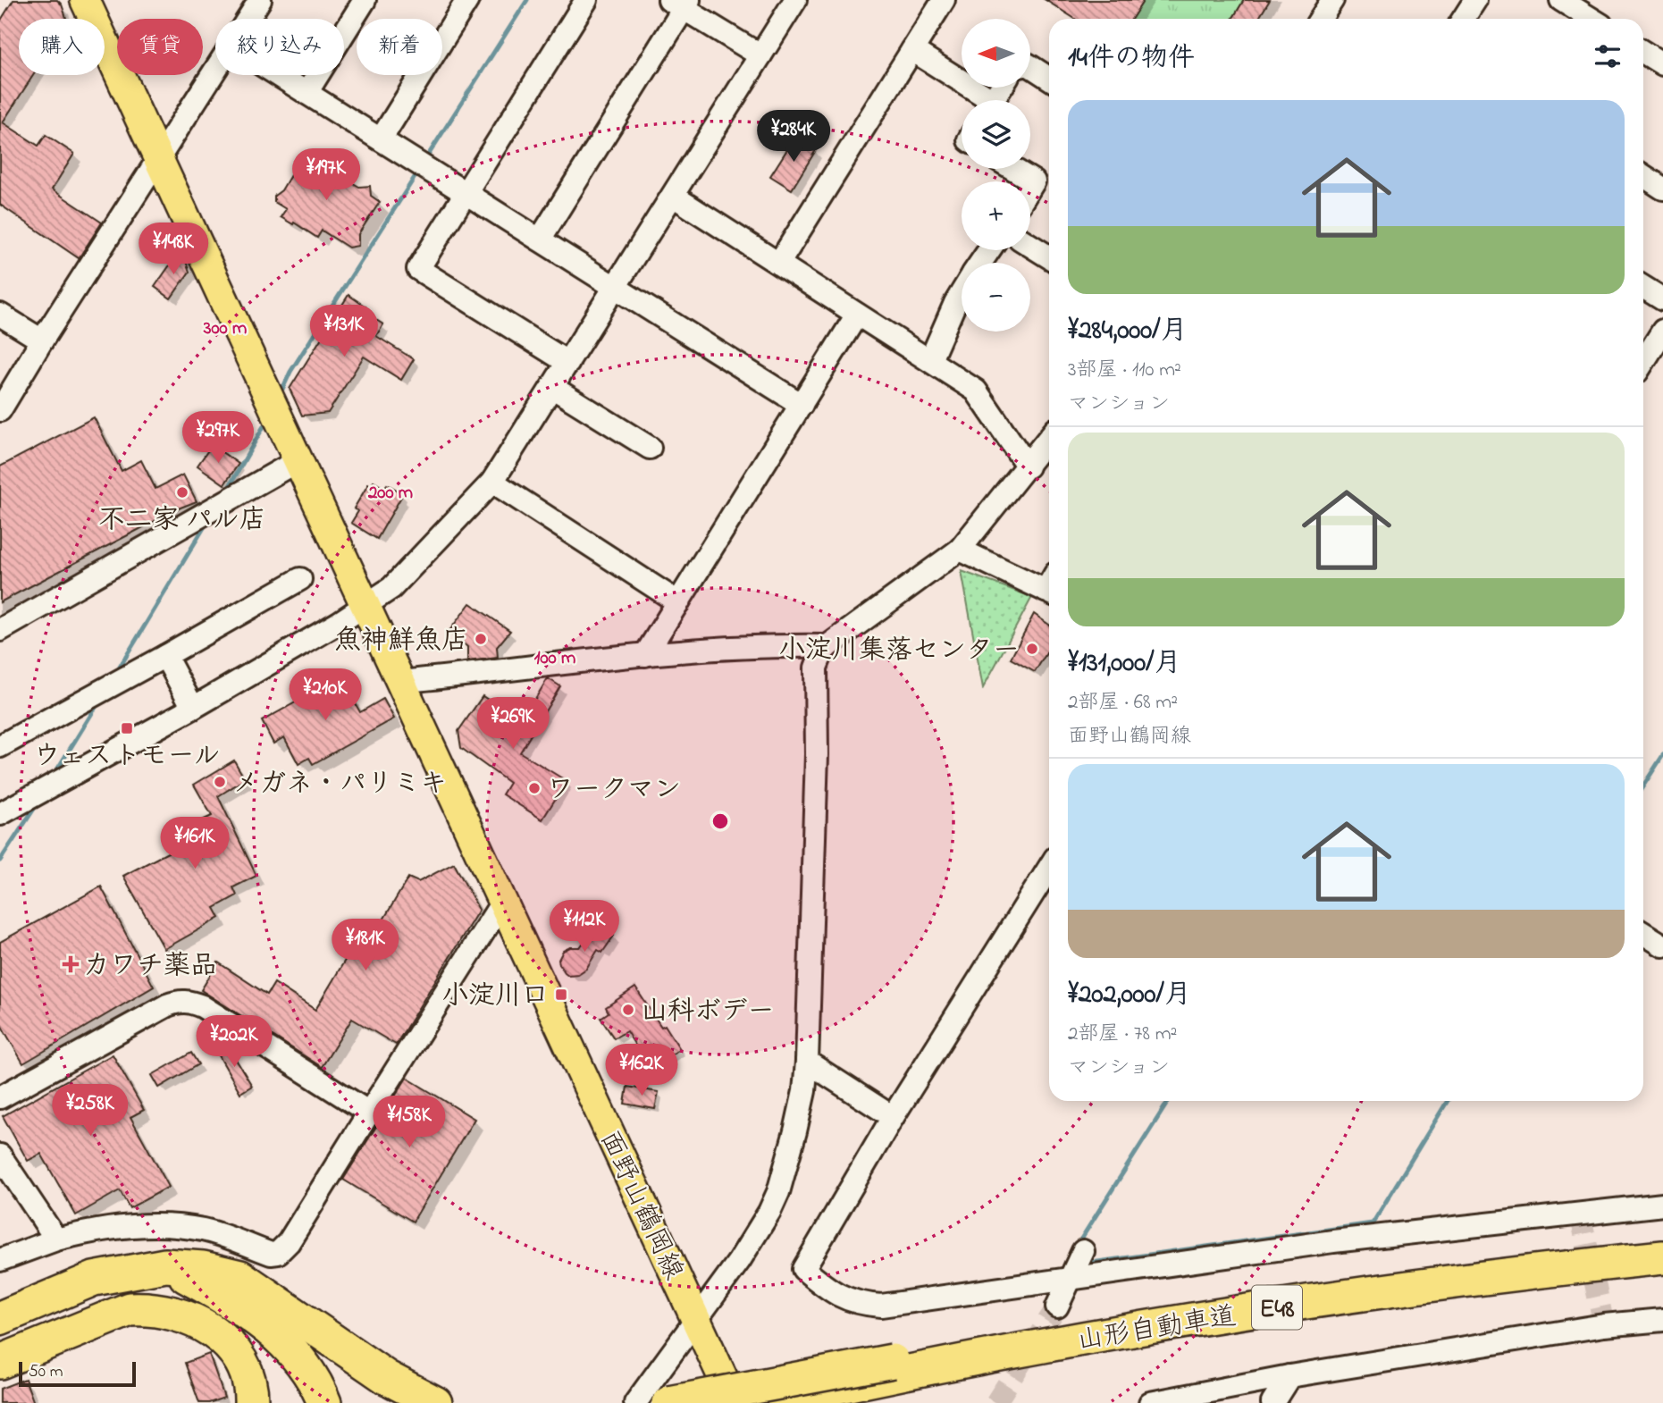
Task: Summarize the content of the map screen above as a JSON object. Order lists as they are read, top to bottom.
{
  "streets": {
    "highway": ["E48", "山形自動車道"],
    "main road": ["面野山鶴岡線"]
  },
  "places": {
    "other": [
      "不二家 パル店",
      "魚神鮮魚店",
      "小淀川集落センター",
      "メガネ・パリミキ",
      "ワークマン",
      "山科ボデー"
    ],
    "transit": ["ウェストモール", "小淀川口"],
    "health": ["カワチ薬品"]
  },
  "scale_bar": "50 m",
  "north": "left",
  "page": {
    "map_buttons": ["+", "−"],
    "chip": [
      "購入",
      "賃貸",
      "絞り込み",
      "新着"
    ],
    "heading": "14件の物件",
    "list": [
      {
        "name": "¥284,000/月",
        "note": "3部屋 · 110 m² · マンション"
      },
      {
        "name": "¥131,000/月",
        "note": "2部屋 · 68 m² · 面野山鶴岡線"
      },
      {
        "name": "¥202,000/月",
        "note": "2部屋 · 78 m² · マンション"
      }
    ],
    "price": [
      "¥284K",
      "¥197K",
      "¥148K",
      "¥131K",
      "¥297K",
      "¥210K",
      "¥269K",
      "¥161K",
      "¥112K",
      "¥181K",
      "¥202K",
      "¥162K",
      "¥258K",
      "¥158K"
    ],
    "scale": "50 m"
  },
  "rings": ["300 m", "200 m", "100 m"]
}
